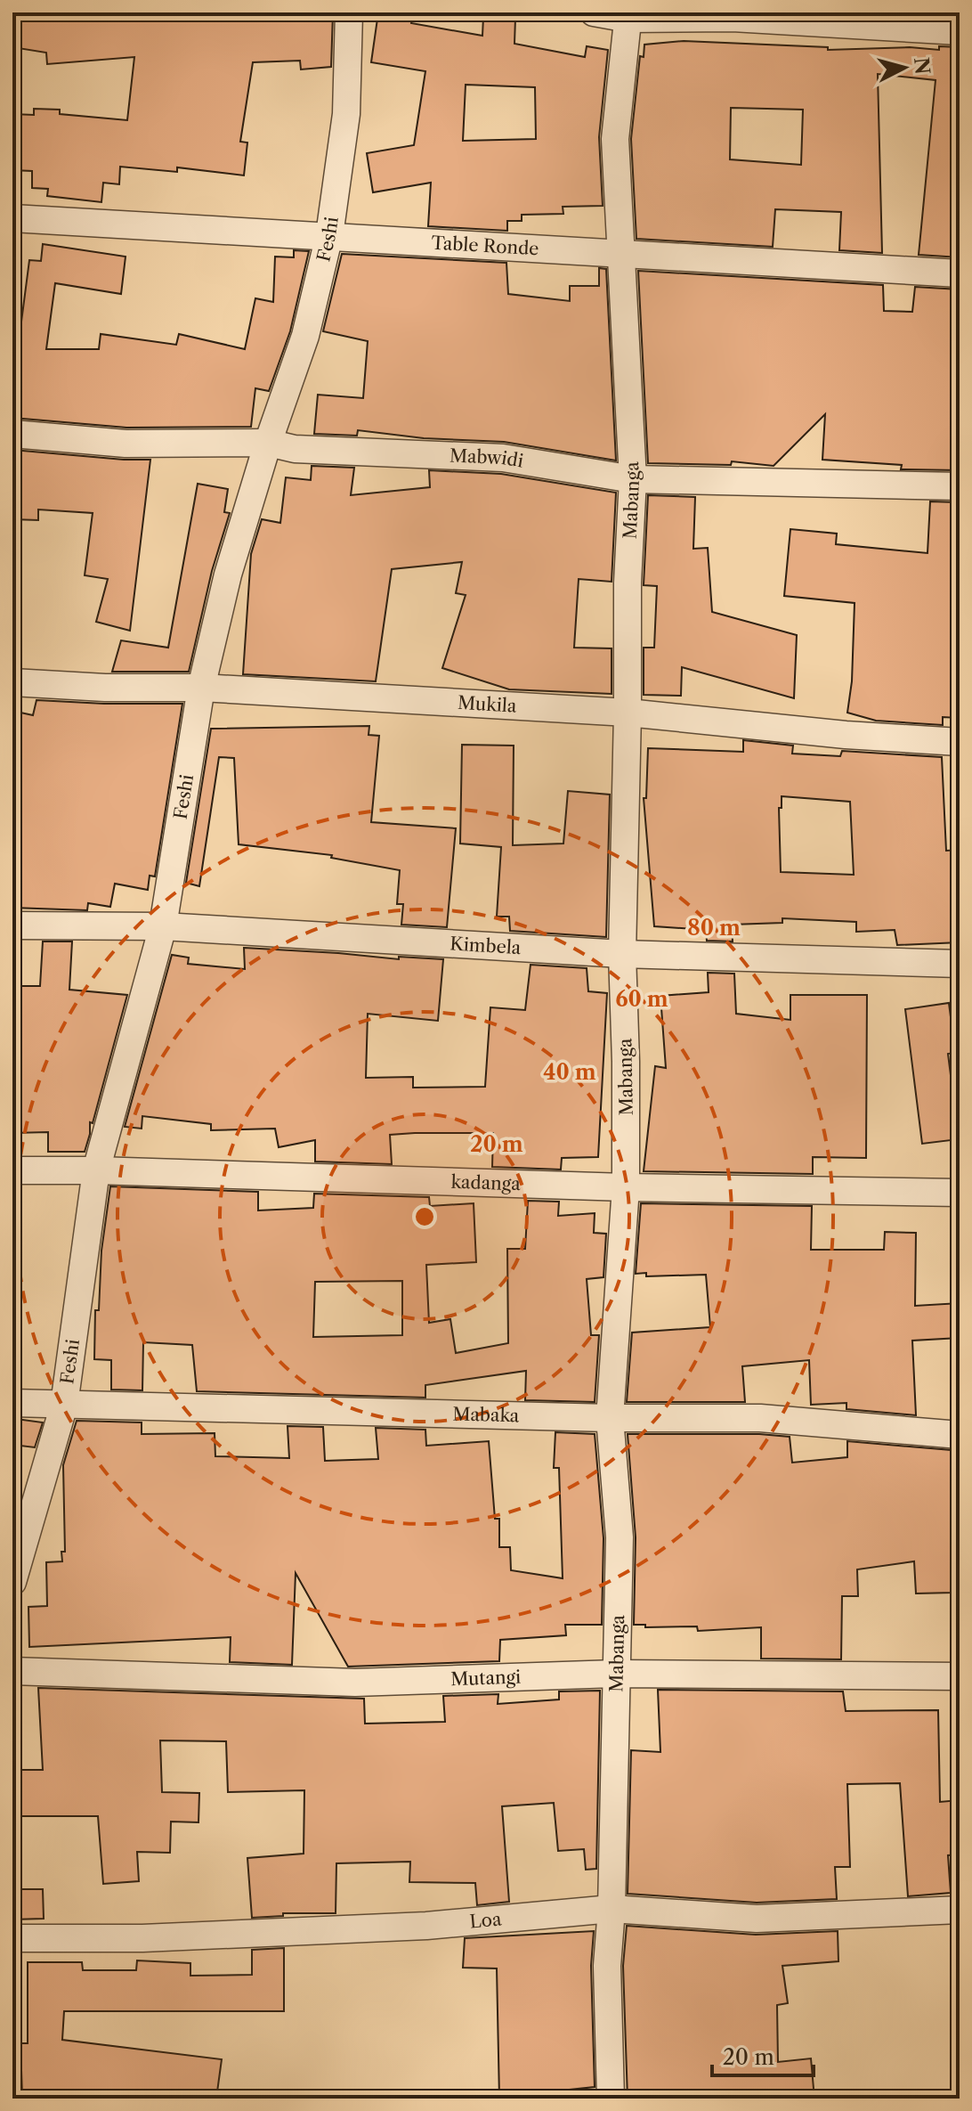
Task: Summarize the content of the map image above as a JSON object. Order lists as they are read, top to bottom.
{
  "streets": {
    "street": [
      "Feshi",
      "Table Ronde",
      "Mabwidi",
      "Mabanga",
      "Mukila",
      "Kimbela",
      "kadanga",
      "Mabaka",
      "Mutangi",
      "Loa"
    ]
  },
  "crossings": [
    ["Feshi", "Table Ronde"],
    ["Feshi", "Mabwidi"],
    ["Feshi", "Mukila"],
    ["Feshi", "Kimbela"],
    ["Feshi", "kadanga"],
    ["Feshi", "Mabaka"],
    ["Table Ronde", "Mabanga"],
    ["Mabwidi", "Mabanga"],
    ["Mabanga", "Mukila"],
    ["Mabanga", "Kimbela"],
    ["Mabanga", "kadanga"],
    ["Mabanga", "Mabaka"],
    ["Mabanga", "Mutangi"],
    ["Mabanga", "Loa"]
  ],
  "scale_bar": "20 m",
  "north": "right",
  "rings": [
    "80 m",
    "60 m",
    "40 m",
    "20 m"
  ]
}
